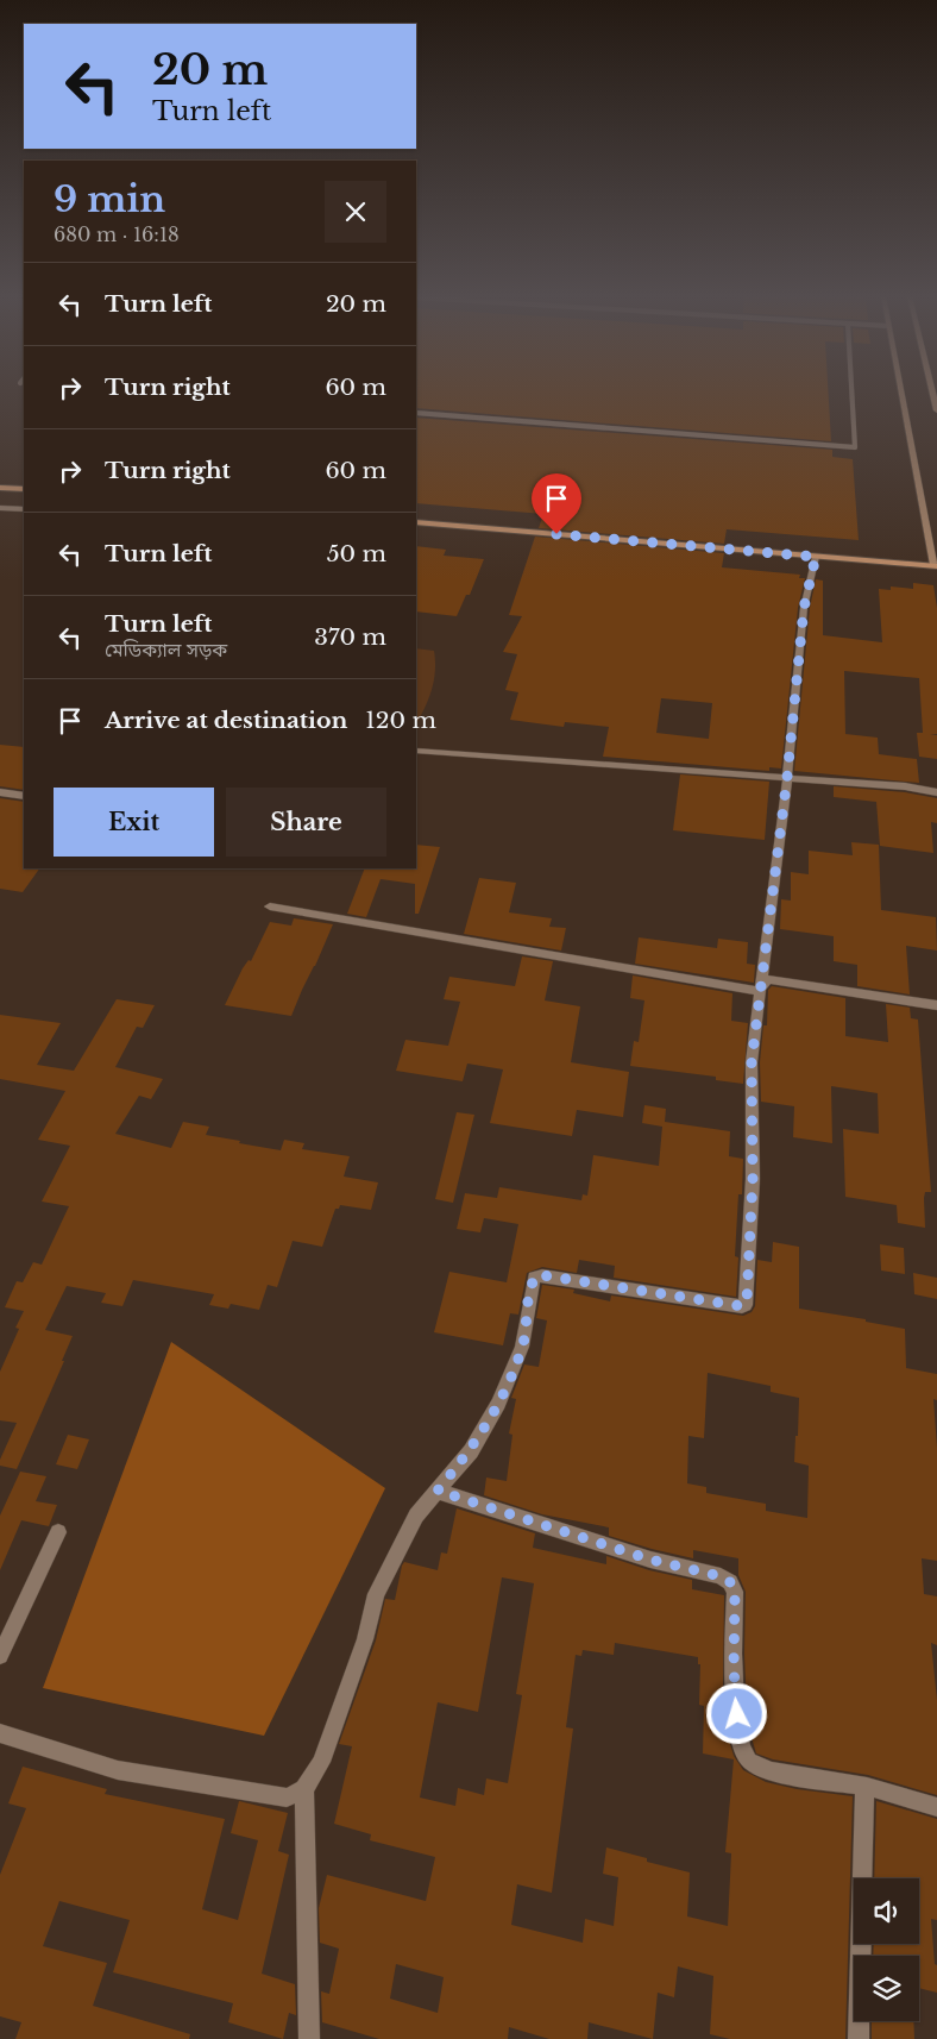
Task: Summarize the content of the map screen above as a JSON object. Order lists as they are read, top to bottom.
{
  "page": {
    "turn": ["20 m", "Turn left"],
    "heading": ["9 min", "680 m · 16:18"],
    "list": [
      {
        "name": "Turn left",
        "value": "20 m"
      },
      {
        "name": "Turn right",
        "value": "60 m"
      },
      {
        "name": "Turn right",
        "value": "60 m"
      },
      {
        "name": "Turn left",
        "value": "50 m"
      },
      {
        "name": "Turn left",
        "note": "মেডিক্যাল সড়ক",
        "value": "370 m"
      },
      {
        "name": "Arrive at destination",
        "value": "120 m"
      }
    ],
    "buttons": ["Exit", "Share"]
  }
}
